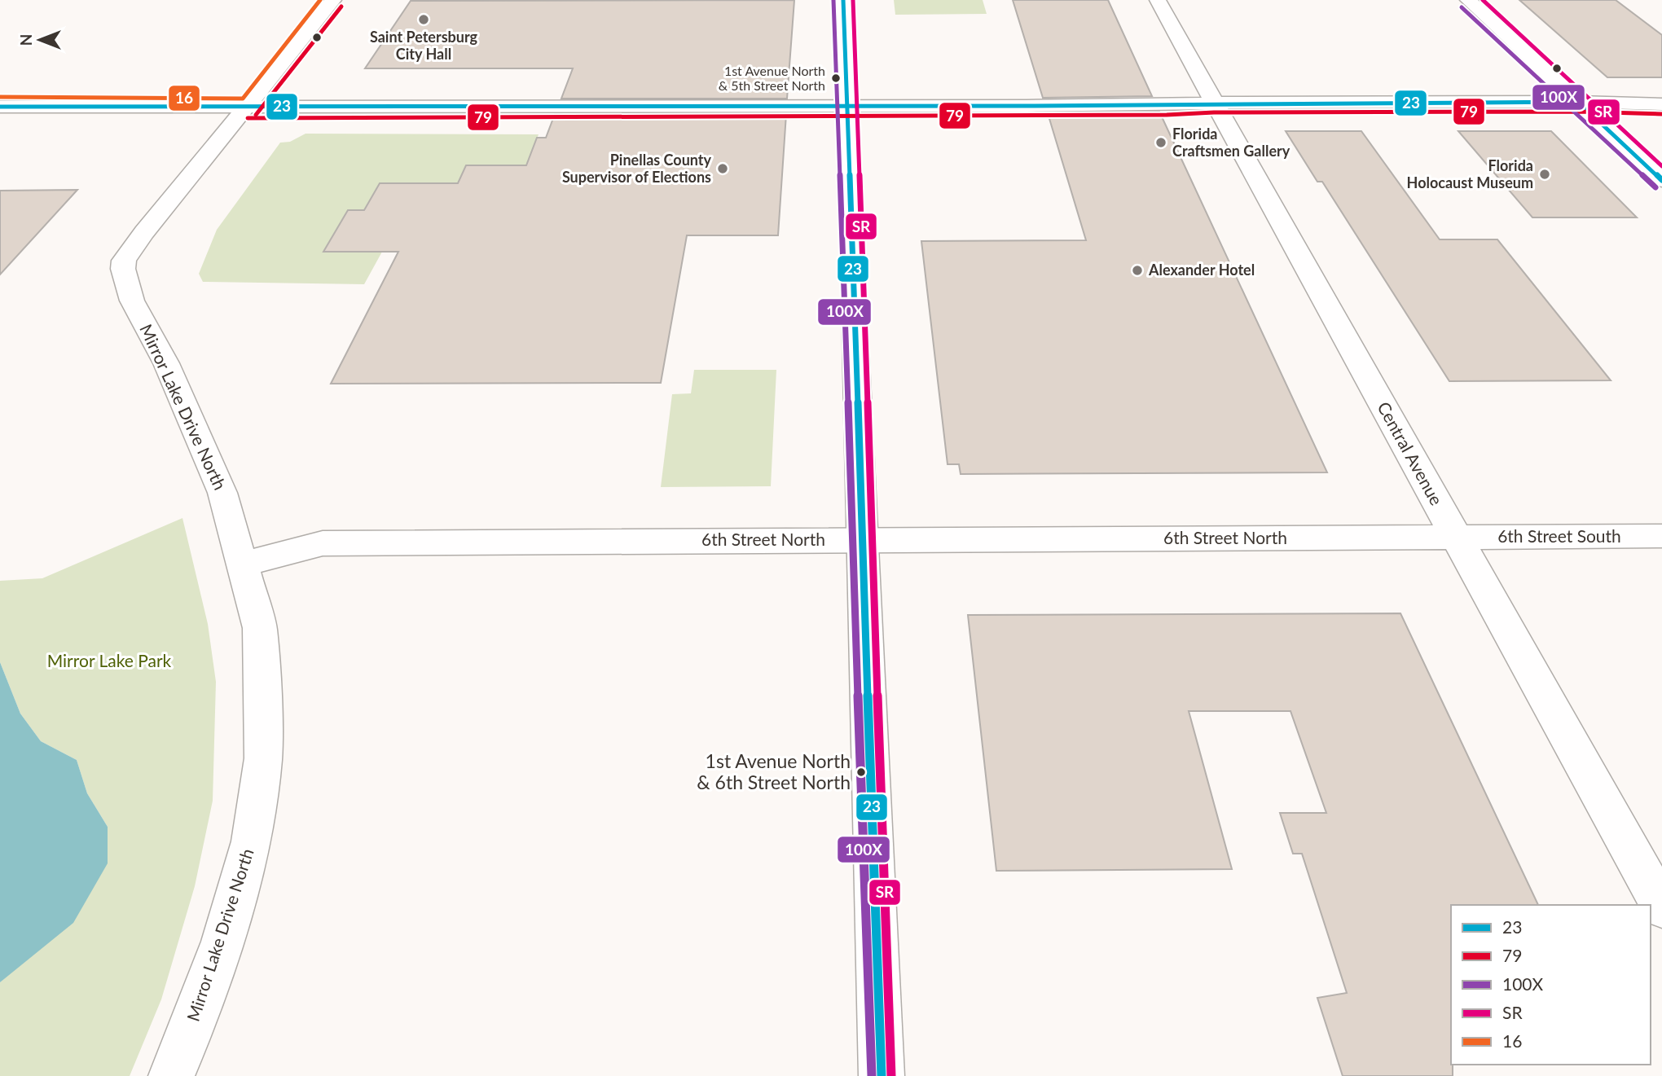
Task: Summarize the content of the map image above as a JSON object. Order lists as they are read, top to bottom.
{
  "streets": {
    "street": [
      "Mirror Lake Drive North",
      "Central Avenue",
      "6th Street South",
      "6th Street North"
    ]
  },
  "crossings": [
    ["Mirror Lake Drive North", "6th Street North"],
    ["Central Avenue", "6th Street South"],
    ["Central Avenue", "6th Street North"],
    ["6th Street South", "6th Street North"]
  ],
  "parks": ["Mirror Lake Park"],
  "places": [
    "Saint Petersburg City Hall",
    "1st Avenue North & 5th Street North",
    "Florida Craftsmen Gallery",
    "Pinellas County Supervisor of Elections",
    "Florida Holocaust Museum",
    "Alexander Hotel",
    "1st Avenue North & 6th Street North"
  ],
  "lines": [
    "transit line 23",
    "transit line 100X",
    "transit line SR",
    "transit line 16",
    "transit line 79"
  ],
  "legend": [
    "23",
    "79",
    "100X",
    "SR",
    "16"
  ],
  "north": "left"
}
